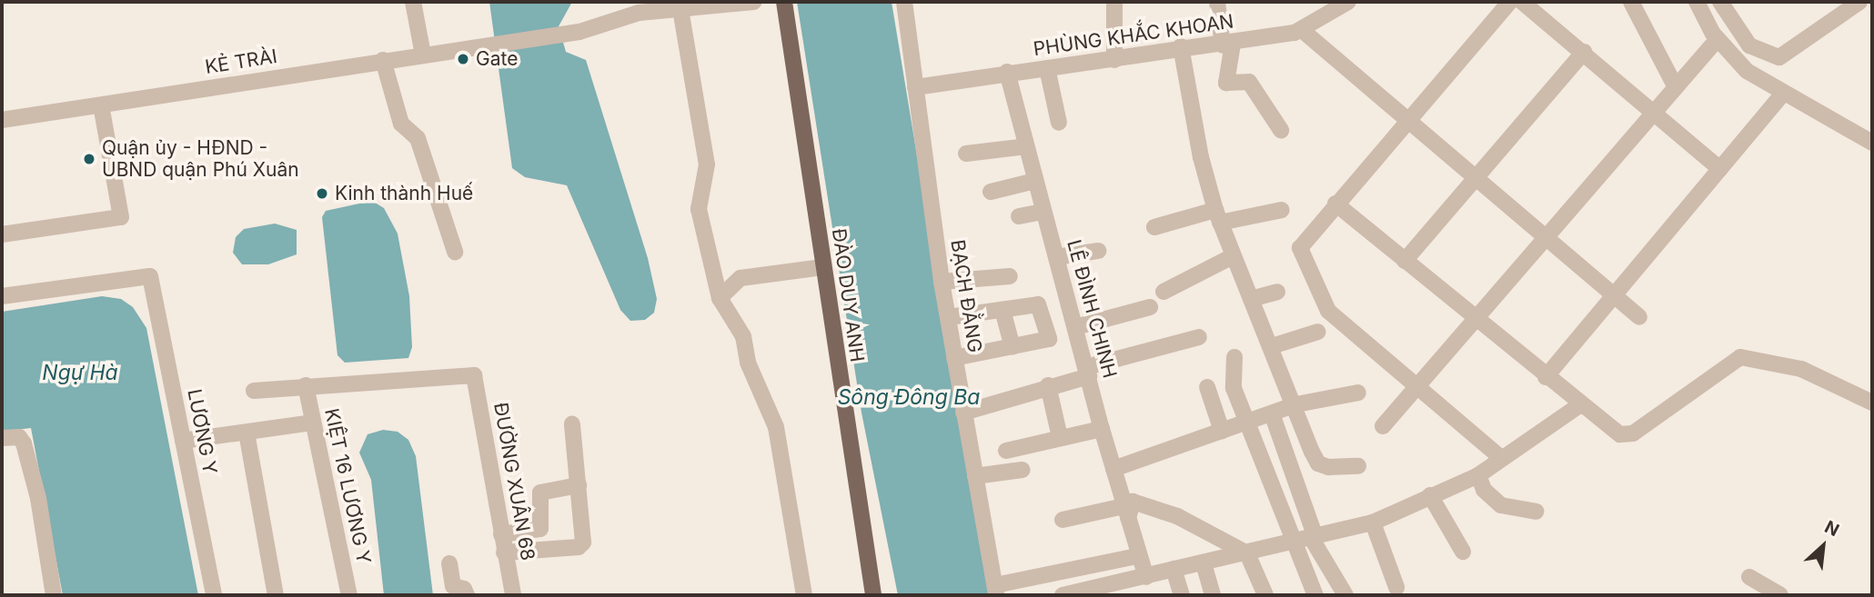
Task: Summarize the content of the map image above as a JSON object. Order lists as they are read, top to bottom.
{
  "streets": {
    "main road": ["ĐÀO DUY ANH"],
    "street": [
      "PHÙNG KHẮC KHOAN",
      "KẺ TRÀI",
      "BẠCH ĐẰNG",
      "LÊ ĐÌNH CHINH",
      "LƯƠNG Y",
      "ĐƯỜNG XUÂN 68",
      "KIỆT 16 LƯƠNG Y"
    ]
  },
  "crossings": [
    ["PHÙNG KHẮC KHOAN", "BẠCH ĐẰNG"],
    ["PHÙNG KHẮC KHOAN", "LÊ ĐÌNH CHINH"],
    ["ĐƯỜNG XUÂN 68", "KIỆT 16 LƯƠNG Y"]
  ],
  "water": ["Ngự Hà", "Sông Đông Ba"],
  "places": ["Gate", "Quận ủy - HĐND - UBND quận Phú Xuân", "Kinh thành Huế"],
  "north": "top right"
}
